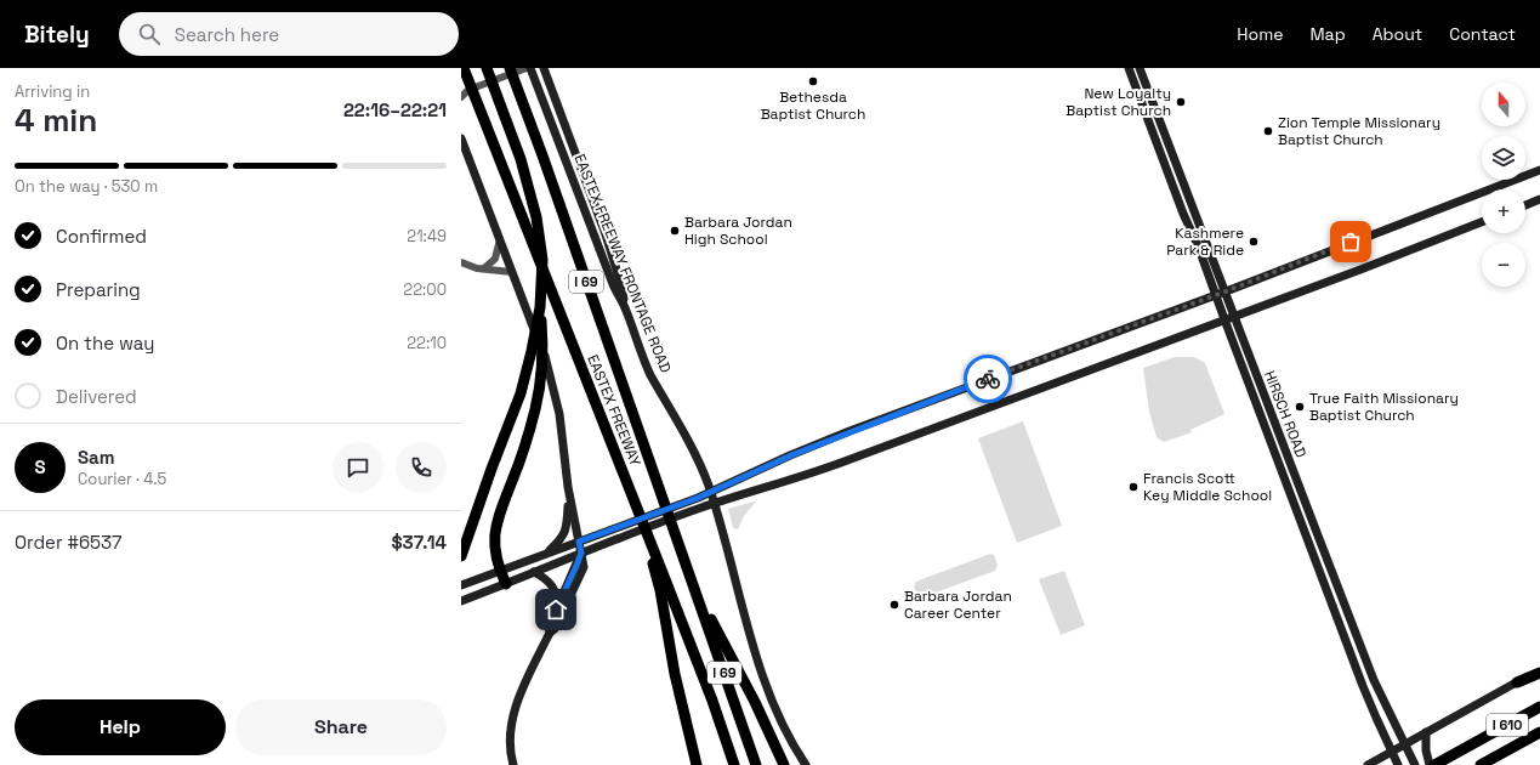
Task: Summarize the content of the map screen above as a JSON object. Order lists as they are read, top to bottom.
{
  "streets": {
    "highway": ["I 69", "EASTEX FREEWAY", "I 610"],
    "main road": ["EASTEX FREEWAY FRONTAGE ROAD", "HIRSCH ROAD"]
  },
  "places": [
    "Bethesda Baptist Church",
    "New Loyalty Baptist Church",
    "Zion Temple Missionary Baptist Church",
    "Barbara Jordan High School",
    "Kashmere Park & Ride",
    "True Faith Missionary Baptist Church",
    "Francis Scott Key Middle School",
    "Barbara Jordan Career Center"
  ],
  "north": "top",
  "page": {
    "header": "Bitely",
    "search": "Search here",
    "nav": [
      "Home",
      "Map",
      "About",
      "Contact"
    ],
    "heading": ["4 min", "Arriving in", "22:16–22:21"],
    "panel": [
      "Sam",
      "Courier · 4.5",
      "Order #6537",
      "$37.14"
    ],
    "map_buttons": ["+", "−"],
    "bar": "On the way · 530 m",
    "list": [
      ["Confirmed", "21:49"],
      ["Preparing", "22:00"],
      ["On the way", "22:10"],
      "Delivered"
    ],
    "round": "S",
    "buttons": ["Help", "Share"]
  }
}
